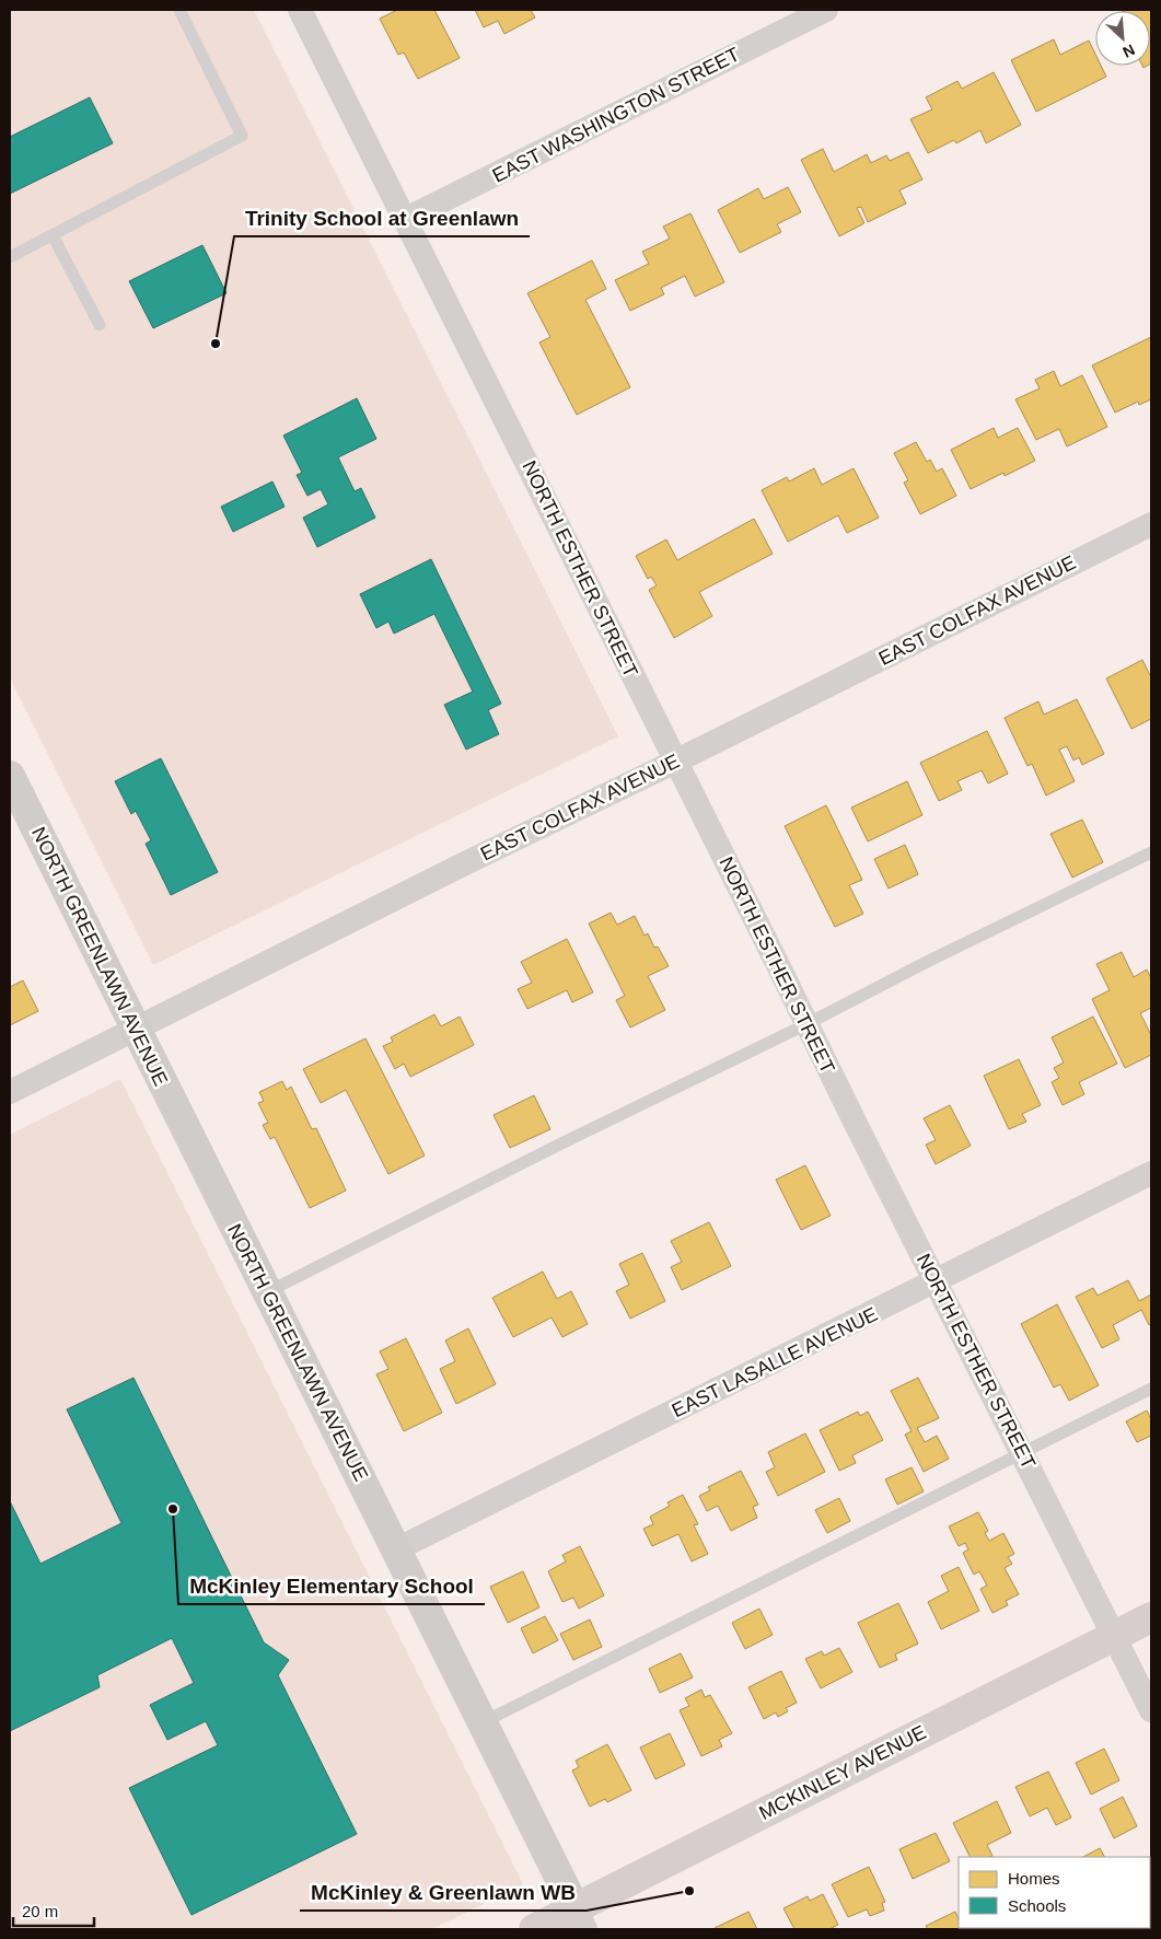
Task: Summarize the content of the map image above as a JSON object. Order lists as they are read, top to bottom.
{
  "streets": {
    "main road": ["MCKINLEY AVENUE"],
    "street": [
      "EAST WASHINGTON STREET",
      "NORTH ESTHER STREET",
      "EAST COLFAX AVENUE",
      "NORTH GREENLAWN AVENUE",
      "EAST LASALLE AVENUE"
    ]
  },
  "crossings": [
    ["EAST WASHINGTON STREET", "NORTH ESTHER STREET"],
    ["NORTH ESTHER STREET", "EAST COLFAX AVENUE"],
    ["NORTH ESTHER STREET", "EAST LASALLE AVENUE"],
    ["NORTH ESTHER STREET", "MCKINLEY AVENUE"],
    ["EAST COLFAX AVENUE", "NORTH GREENLAWN AVENUE"],
    ["NORTH GREENLAWN AVENUE", "EAST LASALLE AVENUE"],
    ["NORTH GREENLAWN AVENUE", "MCKINLEY AVENUE"]
  ],
  "places": ["Trinity School at Greenlawn", "McKinley Elementary School", "McKinley & Greenlawn WB"],
  "legend": ["Homes", "Schools"],
  "scale_bar": "20 m",
  "north": "bottom right"
}
